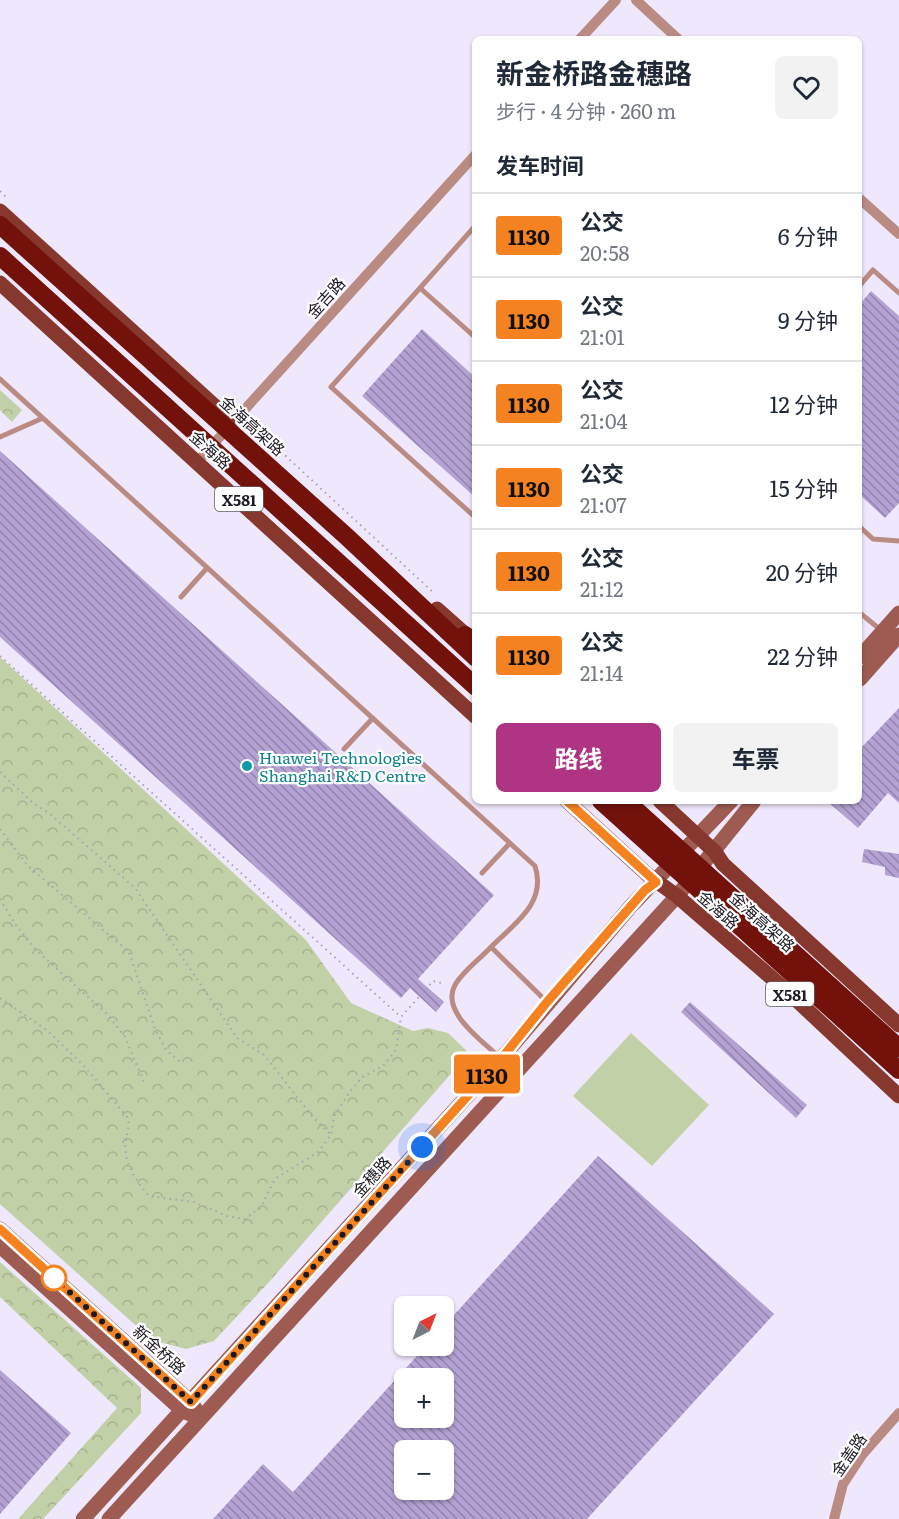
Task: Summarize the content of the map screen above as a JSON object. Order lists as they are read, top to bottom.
{
  "streets": {
    "highway": ["金海高架路"],
    "main road": ["金海路", "X581"],
    "street": [
      "金吉路",
      "金穗路",
      "新金桥路",
      "金盖路"
    ]
  },
  "crossings": [
    ["金吉路", "金海路"],
    ["金海路", "金穗路"],
    ["金穗路", "新金桥路"]
  ],
  "places": ["Huawei Technologies Shanghai R&D Centre"],
  "lines": ["bus line 1130"],
  "north": "top right",
  "page": {
    "on_map": "1130",
    "heading": [
      ["新金桥路金穗路", "步行 · 4 分钟 · 260 m"],
      "发车时间"
    ],
    "list": [
      {
        "mark": "1130",
        "name": "公交",
        "note": "20:58",
        "value": "6 分钟"
      },
      {
        "mark": "1130",
        "name": "公交",
        "note": "21:01",
        "value": "9 分钟"
      },
      {
        "mark": "1130",
        "name": "公交",
        "note": "21:04",
        "value": "12 分钟"
      },
      {
        "mark": "1130",
        "name": "公交",
        "note": "21:07",
        "value": "15 分钟"
      },
      {
        "mark": "1130",
        "name": "公交",
        "note": "21:12",
        "value": "20 分钟"
      },
      {
        "mark": "1130",
        "name": "公交",
        "note": "21:14",
        "value": "22 分钟"
      }
    ],
    "buttons": ["路线", "车票"],
    "map_buttons": ["+", "−"]
  }
}
